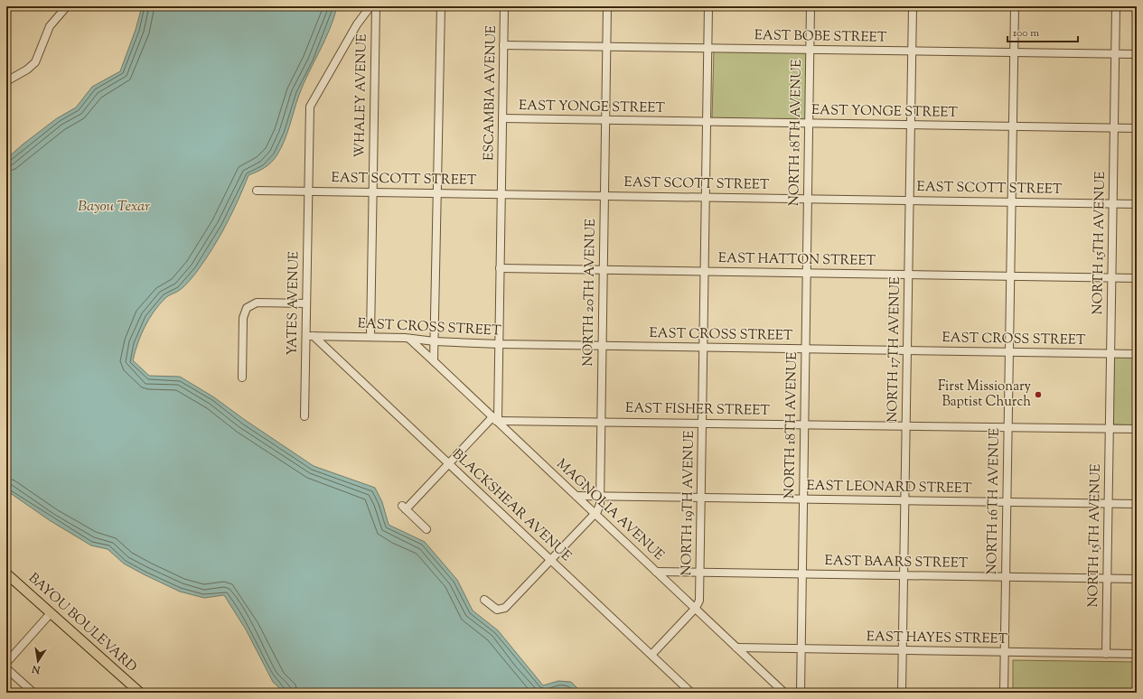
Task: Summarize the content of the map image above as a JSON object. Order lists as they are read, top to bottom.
{
  "streets": {
    "main road": ["BAYOU BOULEVARD"],
    "street": [
      "EAST BOBE STREET",
      "ESCAMBIA AVENUE",
      "WHALEY AVENUE",
      "EAST YONGE STREET",
      "NORTH 18TH AVENUE",
      "EAST SCOTT STREET",
      "NORTH 15TH AVENUE",
      "EAST HATTON STREET",
      "NORTH 20TH AVENUE",
      "YATES AVENUE",
      "EAST CROSS STREET",
      "NORTH 17TH AVENUE",
      "EAST FISHER STREET",
      "EAST LEONARD STREET",
      "NORTH 16TH AVENUE",
      "NORTH 19TH AVENUE",
      "BLACKSHEAR AVENUE",
      "MAGNOLIA AVENUE",
      "EAST BAARS STREET",
      "EAST HAYES STREET"
    ]
  },
  "crossings": [
    ["EAST BOBE STREET", "ESCAMBIA AVENUE"],
    ["EAST BOBE STREET", "NORTH 18TH AVENUE"],
    ["EAST BOBE STREET", "NORTH 15TH AVENUE"],
    ["EAST BOBE STREET", "NORTH 20TH AVENUE"],
    ["EAST BOBE STREET", "NORTH 17TH AVENUE"],
    ["EAST BOBE STREET", "NORTH 16TH AVENUE"],
    ["EAST BOBE STREET", "NORTH 19TH AVENUE"],
    ["ESCAMBIA AVENUE", "EAST YONGE STREET"],
    ["ESCAMBIA AVENUE", "EAST SCOTT STREET"],
    ["ESCAMBIA AVENUE", "EAST HATTON STREET"],
    ["ESCAMBIA AVENUE", "EAST CROSS STREET"],
    ["ESCAMBIA AVENUE", "EAST FISHER STREET"],
    ["ESCAMBIA AVENUE", "MAGNOLIA AVENUE"],
    ["WHALEY AVENUE", "EAST SCOTT STREET"],
    ["WHALEY AVENUE", "EAST CROSS STREET"],
    ["EAST YONGE STREET", "NORTH 18TH AVENUE"],
    ["EAST YONGE STREET", "NORTH 15TH AVENUE"],
    ["EAST YONGE STREET", "NORTH 20TH AVENUE"],
    ["EAST YONGE STREET", "NORTH 17TH AVENUE"],
    ["EAST YONGE STREET", "NORTH 16TH AVENUE"],
    ["EAST YONGE STREET", "NORTH 19TH AVENUE"],
    ["NORTH 18TH AVENUE", "EAST SCOTT STREET"],
    ["NORTH 18TH AVENUE", "EAST HATTON STREET"],
    ["NORTH 18TH AVENUE", "EAST CROSS STREET"],
    ["NORTH 18TH AVENUE", "EAST FISHER STREET"],
    ["NORTH 18TH AVENUE", "EAST LEONARD STREET"],
    ["NORTH 18TH AVENUE", "EAST BAARS STREET"],
    ["NORTH 18TH AVENUE", "EAST HAYES STREET"],
    ["EAST SCOTT STREET", "NORTH 15TH AVENUE"],
    ["EAST SCOTT STREET", "NORTH 20TH AVENUE"],
    ["EAST SCOTT STREET", "YATES AVENUE"],
    ["EAST SCOTT STREET", "NORTH 17TH AVENUE"],
    ["EAST SCOTT STREET", "NORTH 16TH AVENUE"],
    ["EAST SCOTT STREET", "NORTH 19TH AVENUE"],
    ["NORTH 15TH AVENUE", "EAST HATTON STREET"],
    ["NORTH 15TH AVENUE", "EAST CROSS STREET"],
    ["NORTH 15TH AVENUE", "EAST FISHER STREET"],
    ["NORTH 15TH AVENUE", "EAST LEONARD STREET"],
    ["NORTH 15TH AVENUE", "EAST BAARS STREET"],
    ["NORTH 15TH AVENUE", "EAST HAYES STREET"],
    ["EAST HATTON STREET", "NORTH 20TH AVENUE"],
    ["EAST HATTON STREET", "NORTH 17TH AVENUE"],
    ["EAST HATTON STREET", "NORTH 16TH AVENUE"],
    ["EAST HATTON STREET", "NORTH 19TH AVENUE"],
    ["NORTH 20TH AVENUE", "EAST CROSS STREET"],
    ["NORTH 20TH AVENUE", "EAST FISHER STREET"],
    ["NORTH 20TH AVENUE", "EAST LEONARD STREET"],
    ["NORTH 20TH AVENUE", "BLACKSHEAR AVENUE"],
    ["NORTH 20TH AVENUE", "MAGNOLIA AVENUE"],
    ["YATES AVENUE", "EAST CROSS STREET"],
    ["EAST CROSS STREET", "NORTH 17TH AVENUE"],
    ["EAST CROSS STREET", "NORTH 16TH AVENUE"],
    ["EAST CROSS STREET", "NORTH 19TH AVENUE"],
    ["EAST CROSS STREET", "BLACKSHEAR AVENUE"],
    ["EAST CROSS STREET", "MAGNOLIA AVENUE"],
    ["NORTH 17TH AVENUE", "EAST FISHER STREET"],
    ["NORTH 17TH AVENUE", "EAST LEONARD STREET"],
    ["NORTH 17TH AVENUE", "EAST BAARS STREET"],
    ["NORTH 17TH AVENUE", "EAST HAYES STREET"],
    ["EAST FISHER STREET", "NORTH 16TH AVENUE"],
    ["EAST FISHER STREET", "NORTH 19TH AVENUE"],
    ["EAST FISHER STREET", "MAGNOLIA AVENUE"],
    ["EAST LEONARD STREET", "NORTH 16TH AVENUE"],
    ["EAST LEONARD STREET", "NORTH 19TH AVENUE"],
    ["EAST LEONARD STREET", "MAGNOLIA AVENUE"],
    ["NORTH 16TH AVENUE", "EAST BAARS STREET"],
    ["NORTH 16TH AVENUE", "EAST HAYES STREET"],
    ["NORTH 19TH AVENUE", "MAGNOLIA AVENUE"],
    ["NORTH 19TH AVENUE", "EAST BAARS STREET"],
    ["MAGNOLIA AVENUE", "EAST BAARS STREET"],
    ["MAGNOLIA AVENUE", "EAST HAYES STREET"]
  ],
  "water": ["Bayou Texar"],
  "places": ["First Missionary Baptist Church"],
  "scale_bar": "100 m",
  "north": "bottom"
}
